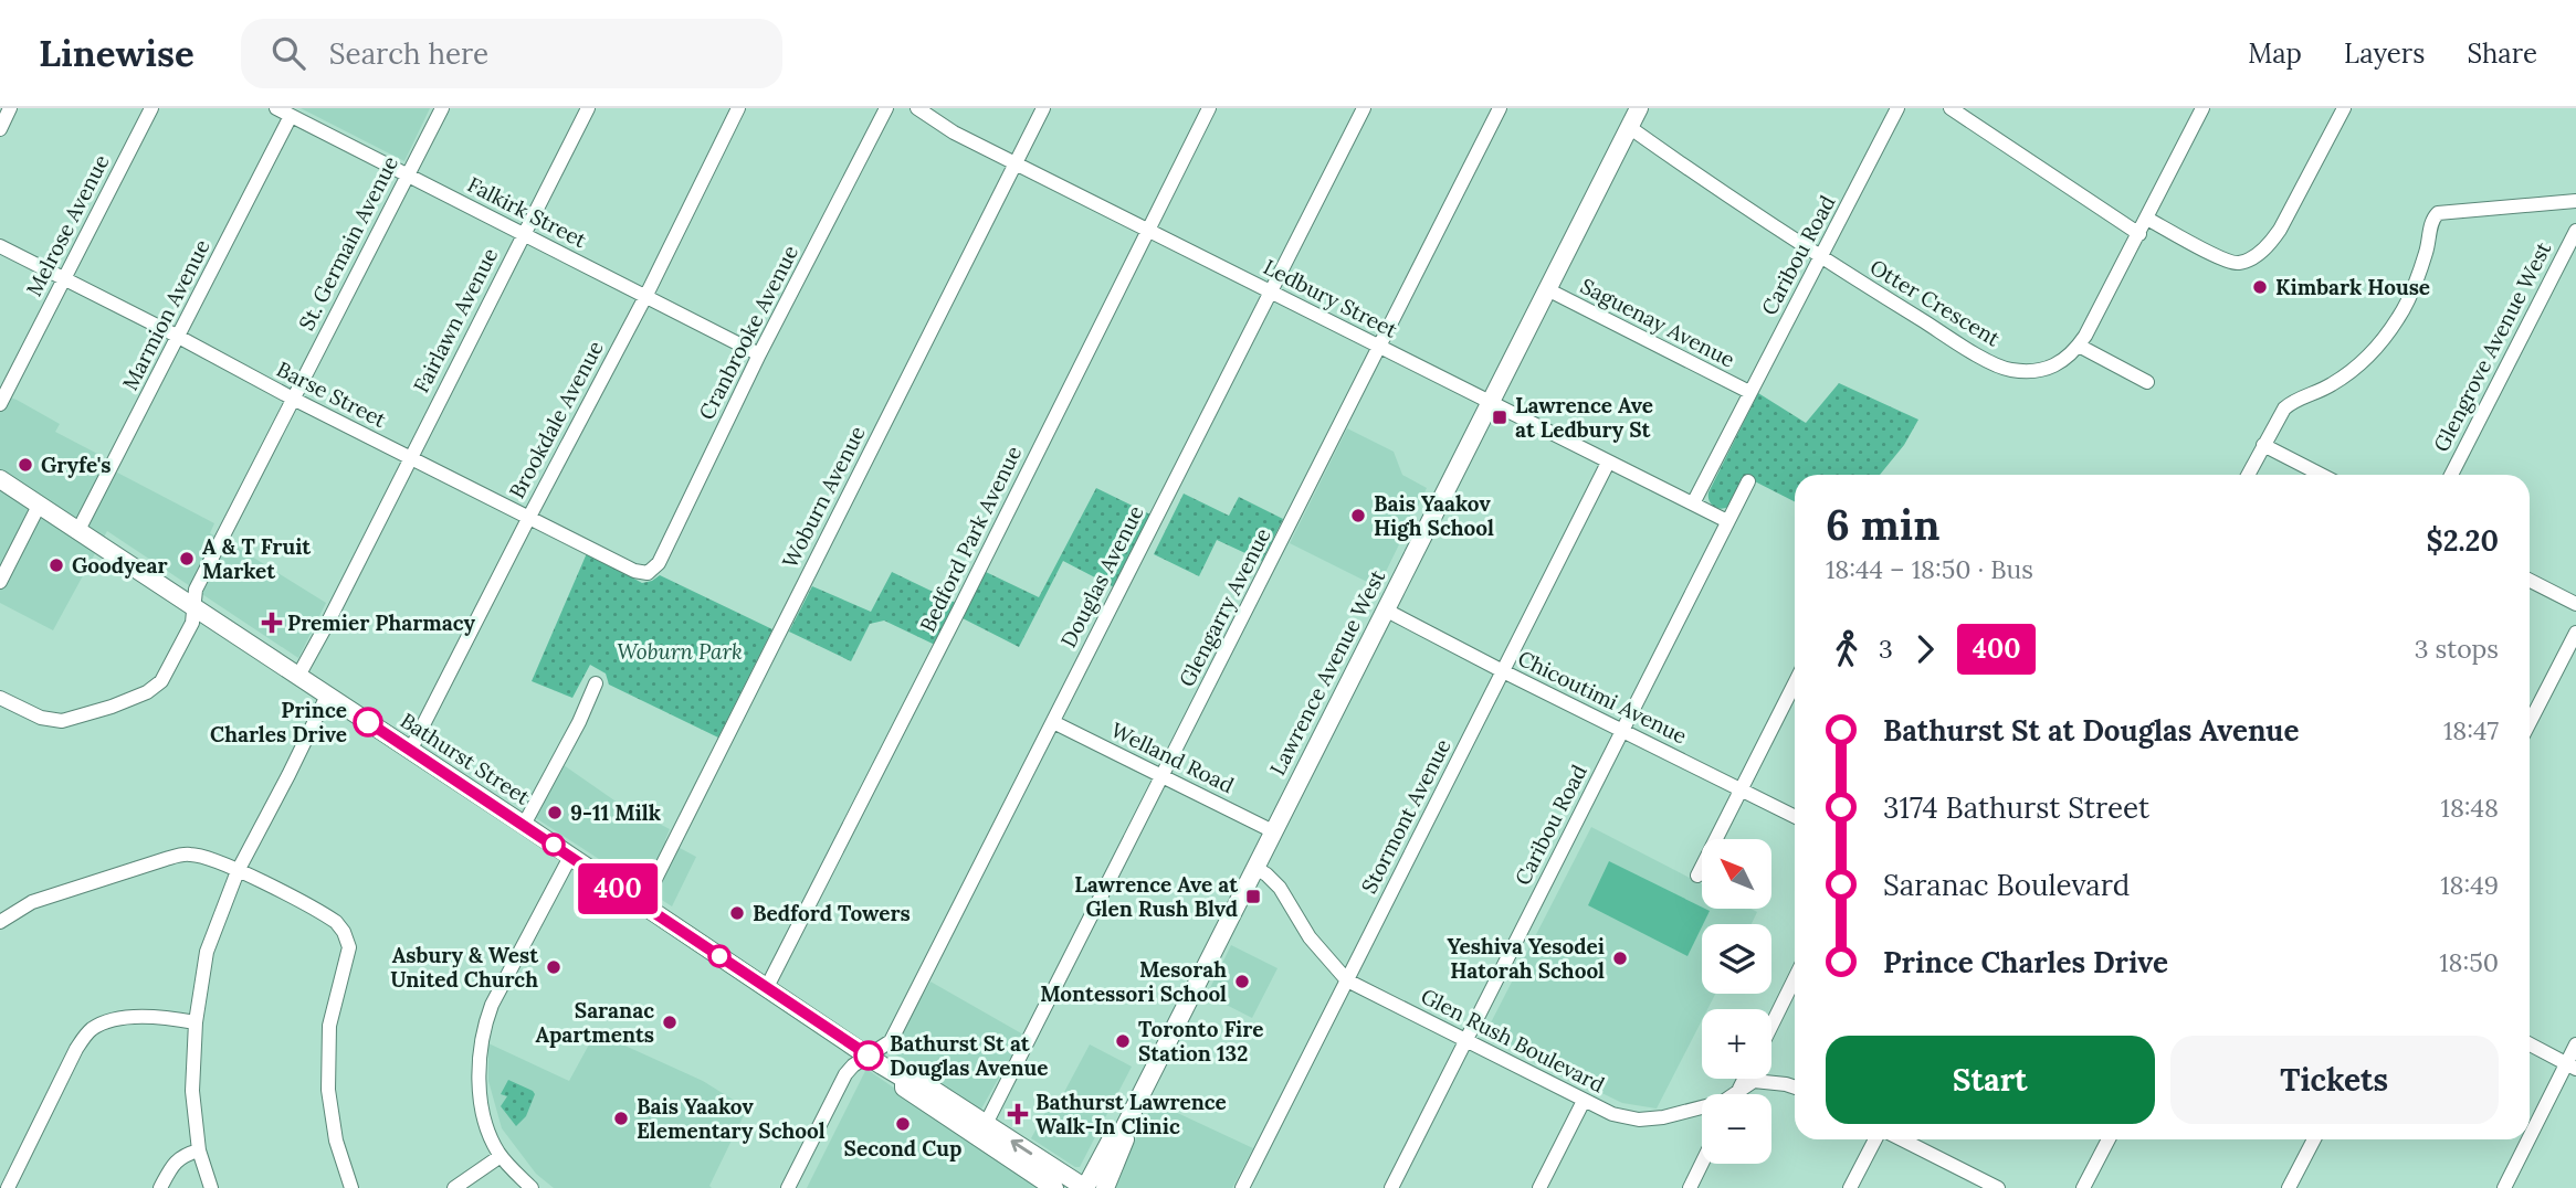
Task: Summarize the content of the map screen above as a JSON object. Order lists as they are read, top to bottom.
{
  "streets": {
    "main road": ["Lawrence Avenue West", "Bathurst Street"],
    "street": [
      "Falkirk Street",
      "Melrose Avenue",
      "St. Germain Avenue",
      "Caribou Road",
      "Ledbury Street",
      "Otter Crescent",
      "Marmion Avenue",
      "Fairlawn Avenue",
      "Saguenay Avenue",
      "Cranbrooke Avenue",
      "Glengrove Avenue West",
      "Barse Street",
      "Brookdale Avenue",
      "Woburn Avenue",
      "Bedford Park Avenue",
      "Douglas Avenue",
      "Glengarry Avenue",
      "Chicoutimi Avenue",
      "Welland Road",
      "Stormont Avenue",
      "Glen Rush Boulevard"
    ]
  },
  "crossings": [
    ["Falkirk Street", "St. Germain Avenue"],
    ["Falkirk Street", "Marmion Avenue"],
    ["Falkirk Street", "Fairlawn Avenue"],
    ["Falkirk Street", "Cranbrooke Avenue"],
    ["Falkirk Street", "Brookdale Avenue"],
    ["Melrose Avenue", "Barse Street"],
    ["St. Germain Avenue", "Barse Street"],
    ["St. Germain Avenue", "Bathurst Street"],
    ["Caribou Road", "Ledbury Street"],
    ["Caribou Road", "Otter Crescent"],
    ["Caribou Road", "Saguenay Avenue"],
    ["Caribou Road", "Chicoutimi Avenue"],
    ["Caribou Road", "Glen Rush Boulevard"],
    ["Ledbury Street", "Woburn Avenue"],
    ["Ledbury Street", "Bedford Park Avenue"],
    ["Ledbury Street", "Douglas Avenue"],
    ["Ledbury Street", "Glengarry Avenue"],
    ["Ledbury Street", "Lawrence Avenue West"],
    ["Ledbury Street", "Stormont Avenue"],
    ["Otter Crescent", "Lawrence Avenue West"],
    ["Marmion Avenue", "Barse Street"],
    ["Marmion Avenue", "Bathurst Street"],
    ["Fairlawn Avenue", "Barse Street"],
    ["Fairlawn Avenue", "Bathurst Street"],
    ["Saguenay Avenue", "Lawrence Avenue West"],
    ["Cranbrooke Avenue", "Barse Street"],
    ["Barse Street", "Brookdale Avenue"],
    ["Brookdale Avenue", "Bathurst Street"],
    ["Woburn Avenue", "Bathurst Street"],
    ["Bedford Park Avenue", "Bathurst Street"],
    ["Douglas Avenue", "Welland Road"],
    ["Douglas Avenue", "Bathurst Street"],
    ["Glengarry Avenue", "Welland Road"],
    ["Glengarry Avenue", "Bathurst Street"],
    ["Lawrence Avenue West", "Chicoutimi Avenue"],
    ["Lawrence Avenue West", "Welland Road"],
    ["Lawrence Avenue West", "Bathurst Street"],
    ["Lawrence Avenue West", "Glen Rush Boulevard"],
    ["Chicoutimi Avenue", "Stormont Avenue"],
    ["Stormont Avenue", "Glen Rush Boulevard"]
  ],
  "parks": ["Woburn Park"],
  "places": {
    "other": [
      "Kimbark House",
      "Gryfe's",
      "Bais Yaakov High School",
      "A & T Fruit Market",
      "Goodyear",
      "Prince Charles Drive",
      "9-11 Milk",
      "Bedford Towers",
      "Yeshiva Yesodei Hatorah School",
      "Asbury & West United Church",
      "Mesorah Montessori School",
      "Saranac Apartments",
      "Toronto Fire Station 132",
      "Bathurst St at Douglas Avenue",
      "Bais Yaakov Elementary School",
      "Second Cup"
    ],
    "transit": ["Lawrence Ave at Ledbury St", "Lawrence Ave at Glen Rush Blvd"],
    "health": ["Premier Pharmacy", "Bathurst Lawrence Walk-In Clinic"]
  },
  "lines": ["bus line 400"],
  "north": "top left",
  "page": {
    "header": "Linewise",
    "search": "Search here",
    "nav": ["Map", "Layers", "Share"],
    "on_map": "400",
    "heading": ["6 min", "18:44 – 18:50 · Bus", "$2.20"],
    "legs": ["3", "400", "3 stops"],
    "list": [
      {
        "name": "Bathurst St at Douglas Avenue",
        "value": "18:47"
      },
      {
        "name": "3174 Bathurst Street",
        "value": "18:48"
      },
      {
        "name": "Saranac Boulevard",
        "value": "18:49"
      },
      {
        "name": "Prince Charles Drive",
        "value": "18:50"
      }
    ],
    "map_buttons": ["+", "−"],
    "buttons": ["Start", "Tickets"]
  }
}
